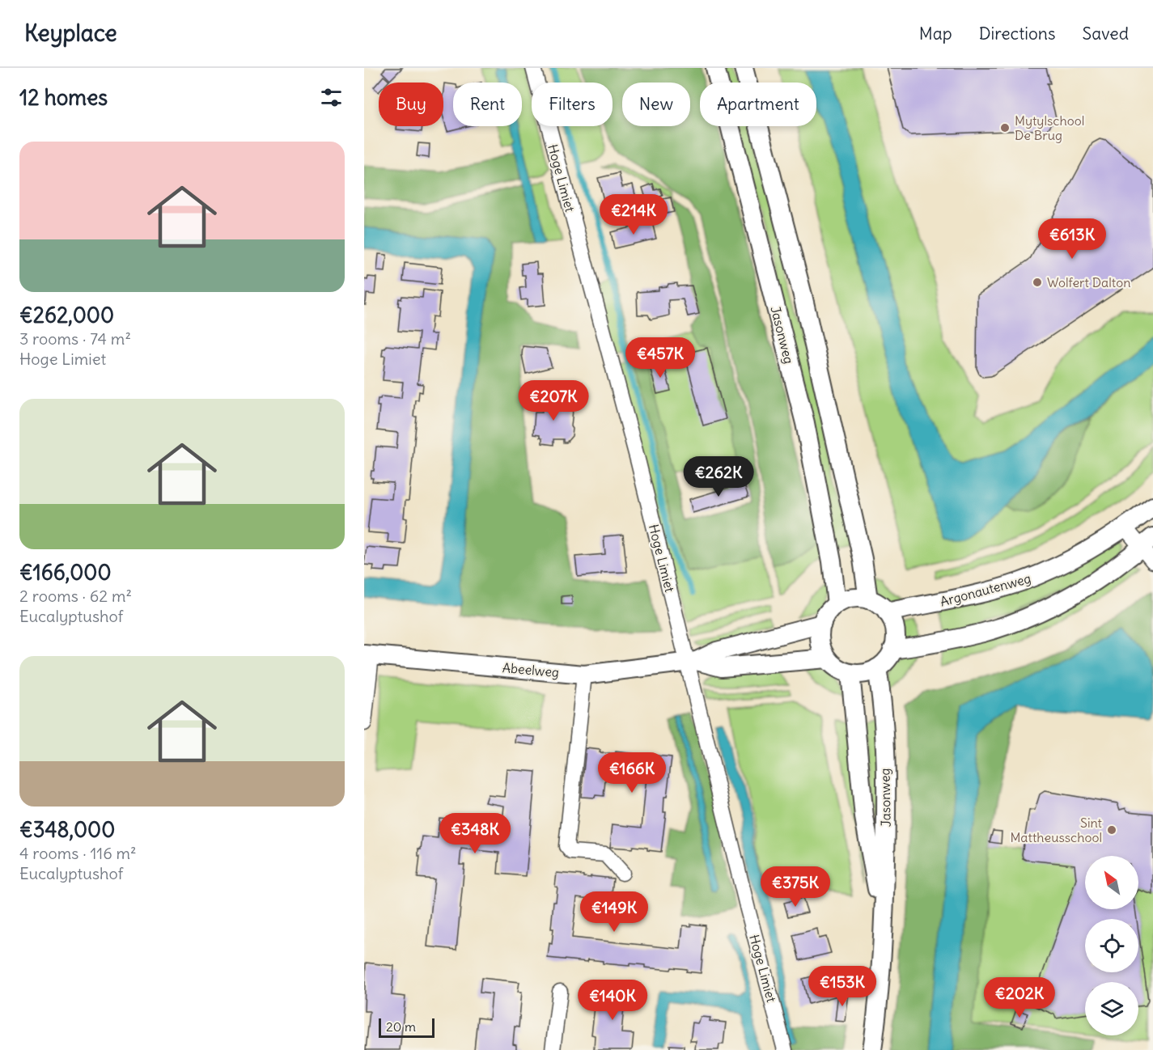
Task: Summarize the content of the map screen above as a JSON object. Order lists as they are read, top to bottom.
{
  "streets": {
    "street": [
      "Hoge Limiet",
      "Jasonweg",
      "Argonautenweg",
      "Abeelweg"
    ]
  },
  "crossings": [
    ["Hoge Limiet", "Abeelweg"],
    ["Jasonweg", "Argonautenweg"],
    ["Jasonweg", "Abeelweg"],
    ["Argonautenweg", "Abeelweg"]
  ],
  "places": ["Mytylschool De Brug", "Wolfert Dalton", "Sint Mattheusschool"],
  "scale_bar": "20 m",
  "north": "top left",
  "page": {
    "header": "Keyplace",
    "nav": ["Map", "Directions", "Saved"],
    "heading": "12 homes",
    "chip": [
      "Buy",
      "Rent",
      "Filters",
      "New",
      "Apartment"
    ],
    "list": [
      {
        "name": "€262,000",
        "note": "3 rooms · 74 m² · Hoge Limiet"
      },
      {
        "name": "€166,000",
        "note": "2 rooms · 62 m² · Eucalyptushof"
      },
      {
        "name": "€348,000",
        "note": "4 rooms · 116 m² · Eucalyptushof"
      }
    ],
    "price": [
      "€214K",
      "€613K",
      "€457K",
      "€207K",
      "€262K",
      "€166K",
      "€348K",
      "€375K",
      "€149K",
      "€153K",
      "€202K",
      "€140K"
    ],
    "scale": "20 m"
  }
}
